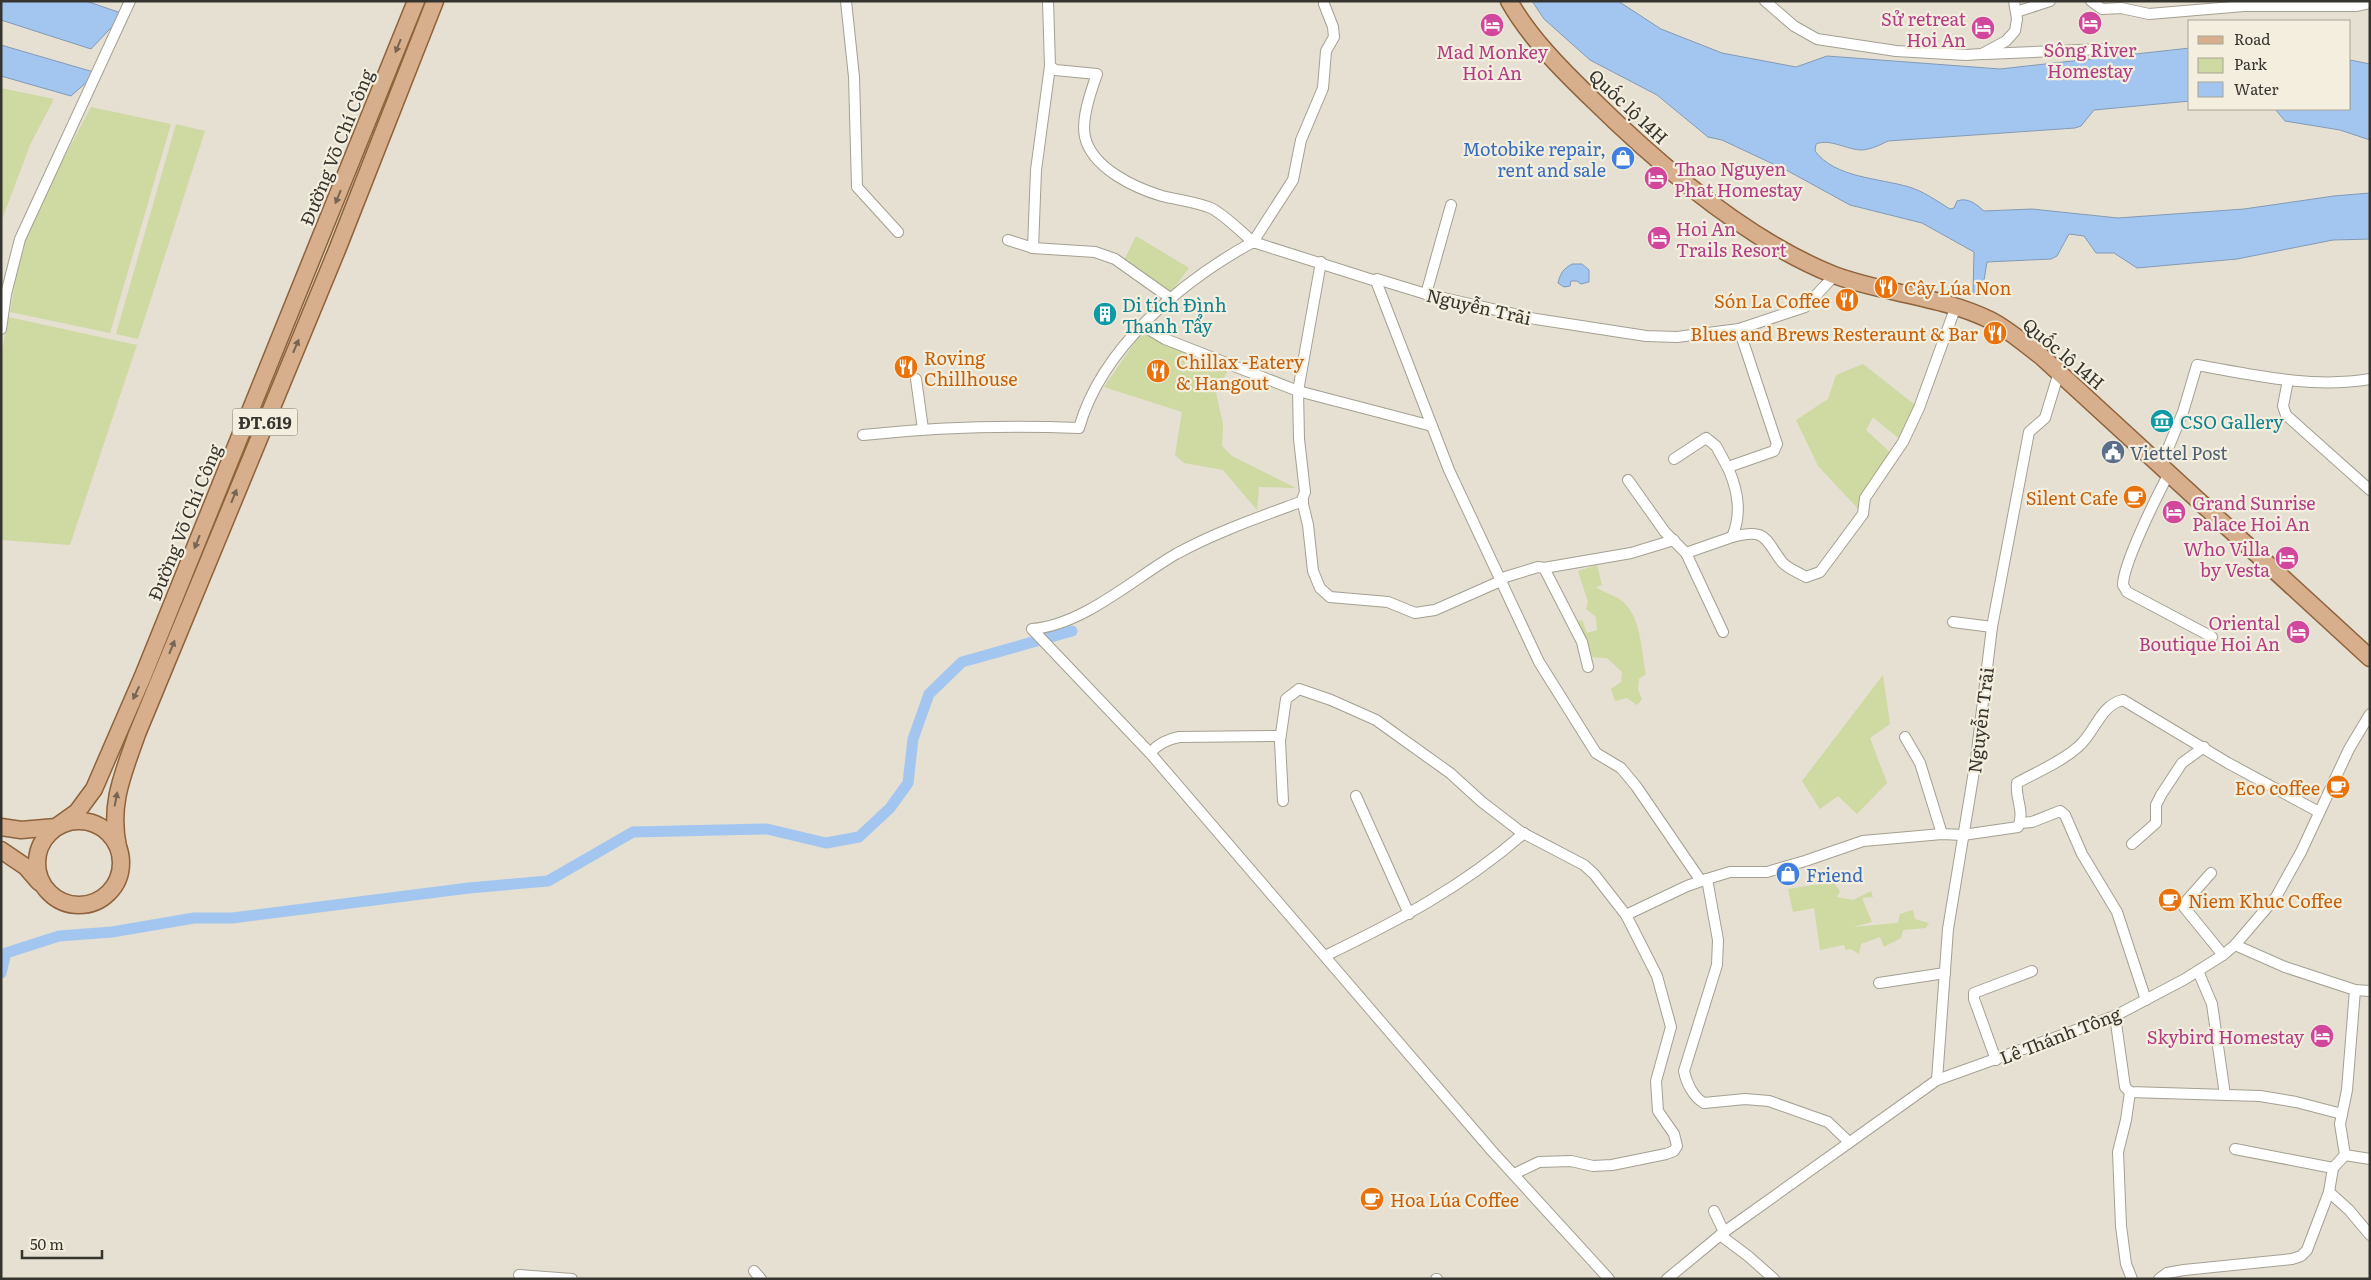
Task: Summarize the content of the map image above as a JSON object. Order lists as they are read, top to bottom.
{
  "streets": {
    "main road": ["Quốc lộ 14H", "Đường Võ Chí Công", "ĐT.619"],
    "street": ["Nguyễn Trãi", "Lê Thánh Tông"]
  },
  "crossings": [
    ["Quốc lộ 14H", "Nguyễn Trãi"],
    ["Nguyễn Trãi", "Lê Thánh Tông"]
  ],
  "places": {
    "hotel": [
      "Sông River Homestay",
      "Mad Monkey Hoi An",
      "Sử retreat Hoi An",
      "Thao Nguyen Phat Homestay",
      "Hoi An Trails Resort",
      "Grand Sunrise Palace Hoi An",
      "Who Villa by Vesta",
      "Oriental Boutique Hoi An",
      "Skybird Homestay"
    ],
    "shop": ["Motobike repair, rent and sale", "Friend"],
    "restaurant": [
      "Cây Lúa Non",
      "Són La Coffee",
      "Blues and Brews Resteraunt & Bar",
      "Roving Chillhouse",
      "Chillax -Eatery & Hangout"
    ],
    "building": ["Di tích Đình Thanh Tẩy"],
    "museum": ["CSO Gallery"],
    "public building": ["Viettel Post"],
    "cafe": [
      "Silent Cafe",
      "Eco coffee",
      "Niem Khuc Coffee",
      "Hoa Lúa Coffee"
    ]
  },
  "legend": ["Road", "Park", "Water"],
  "scale_bar": "50 m"
}
